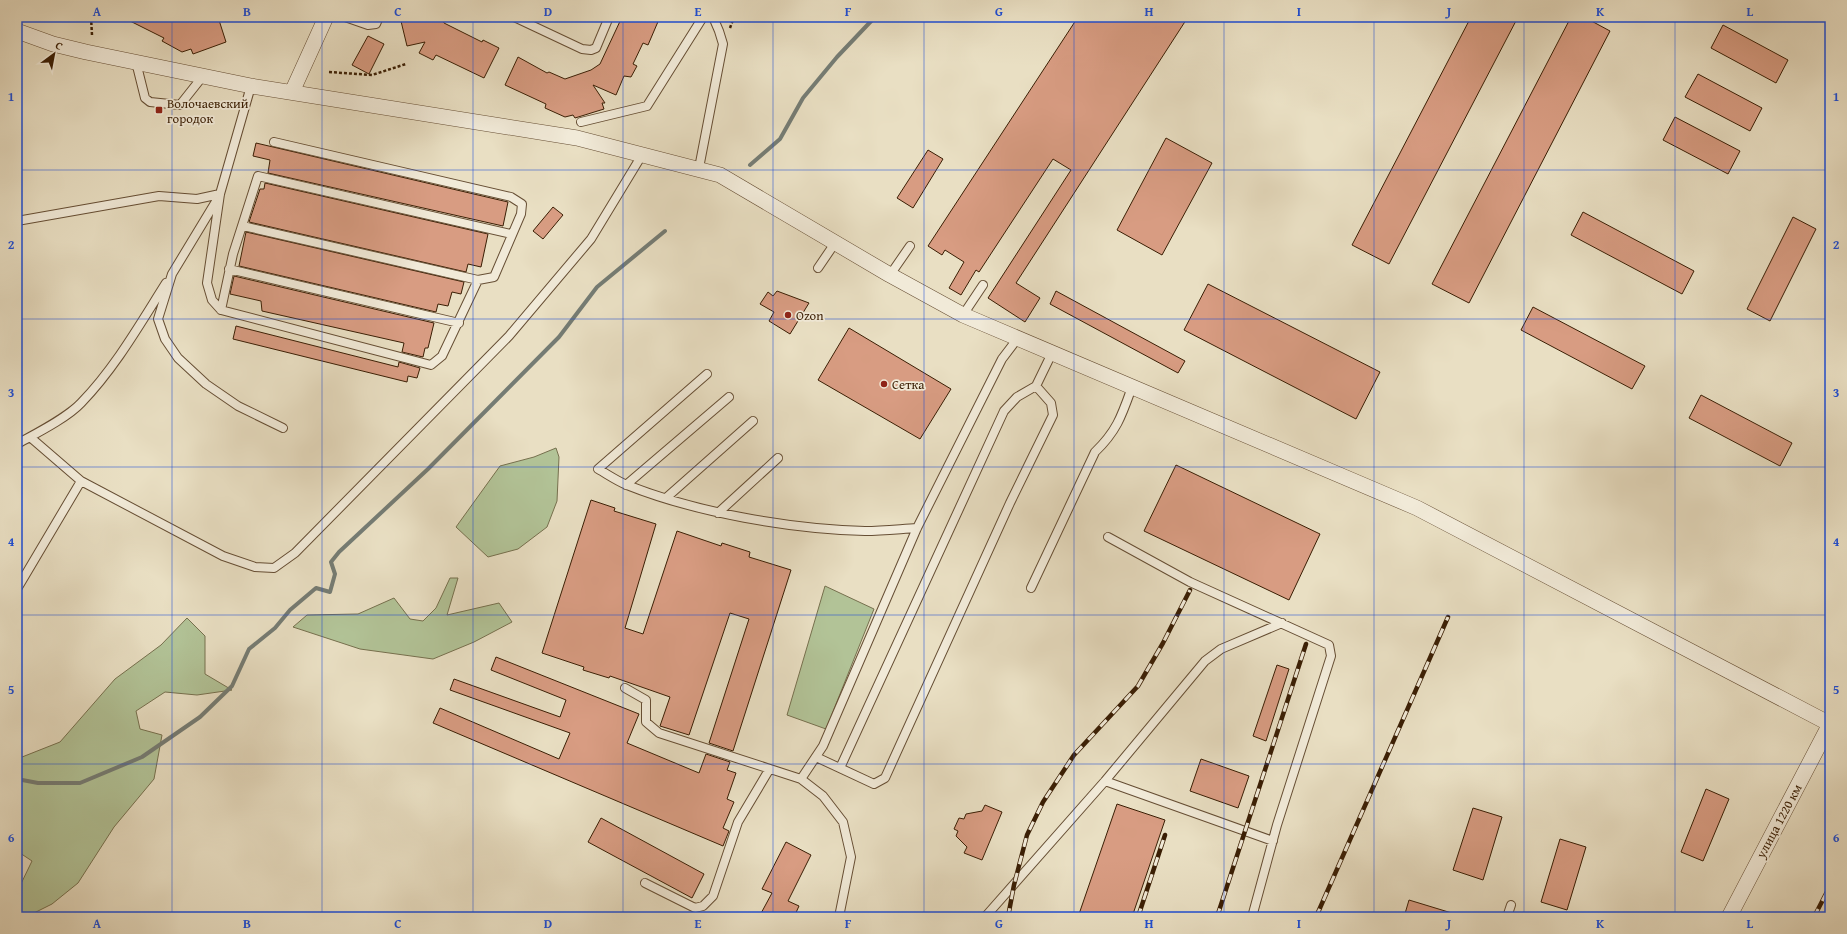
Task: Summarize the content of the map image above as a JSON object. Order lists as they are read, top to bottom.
{
  "streets": {
    "street": ["улица 1220 км"]
  },
  "places": {
    "transit": ["Волочаевский городок"],
    "other": ["Ozon", "Сетка"]
  },
  "north": "top right",
  "grid": {
    "columns": [
      "A",
      "B",
      "C",
      "D",
      "E",
      "F",
      "G",
      "H",
      "I",
      "J",
      "K",
      "L"
    ],
    "rows": [
      "1",
      "2",
      "3",
      "4",
      "5",
      "6"
    ]
  }
}
